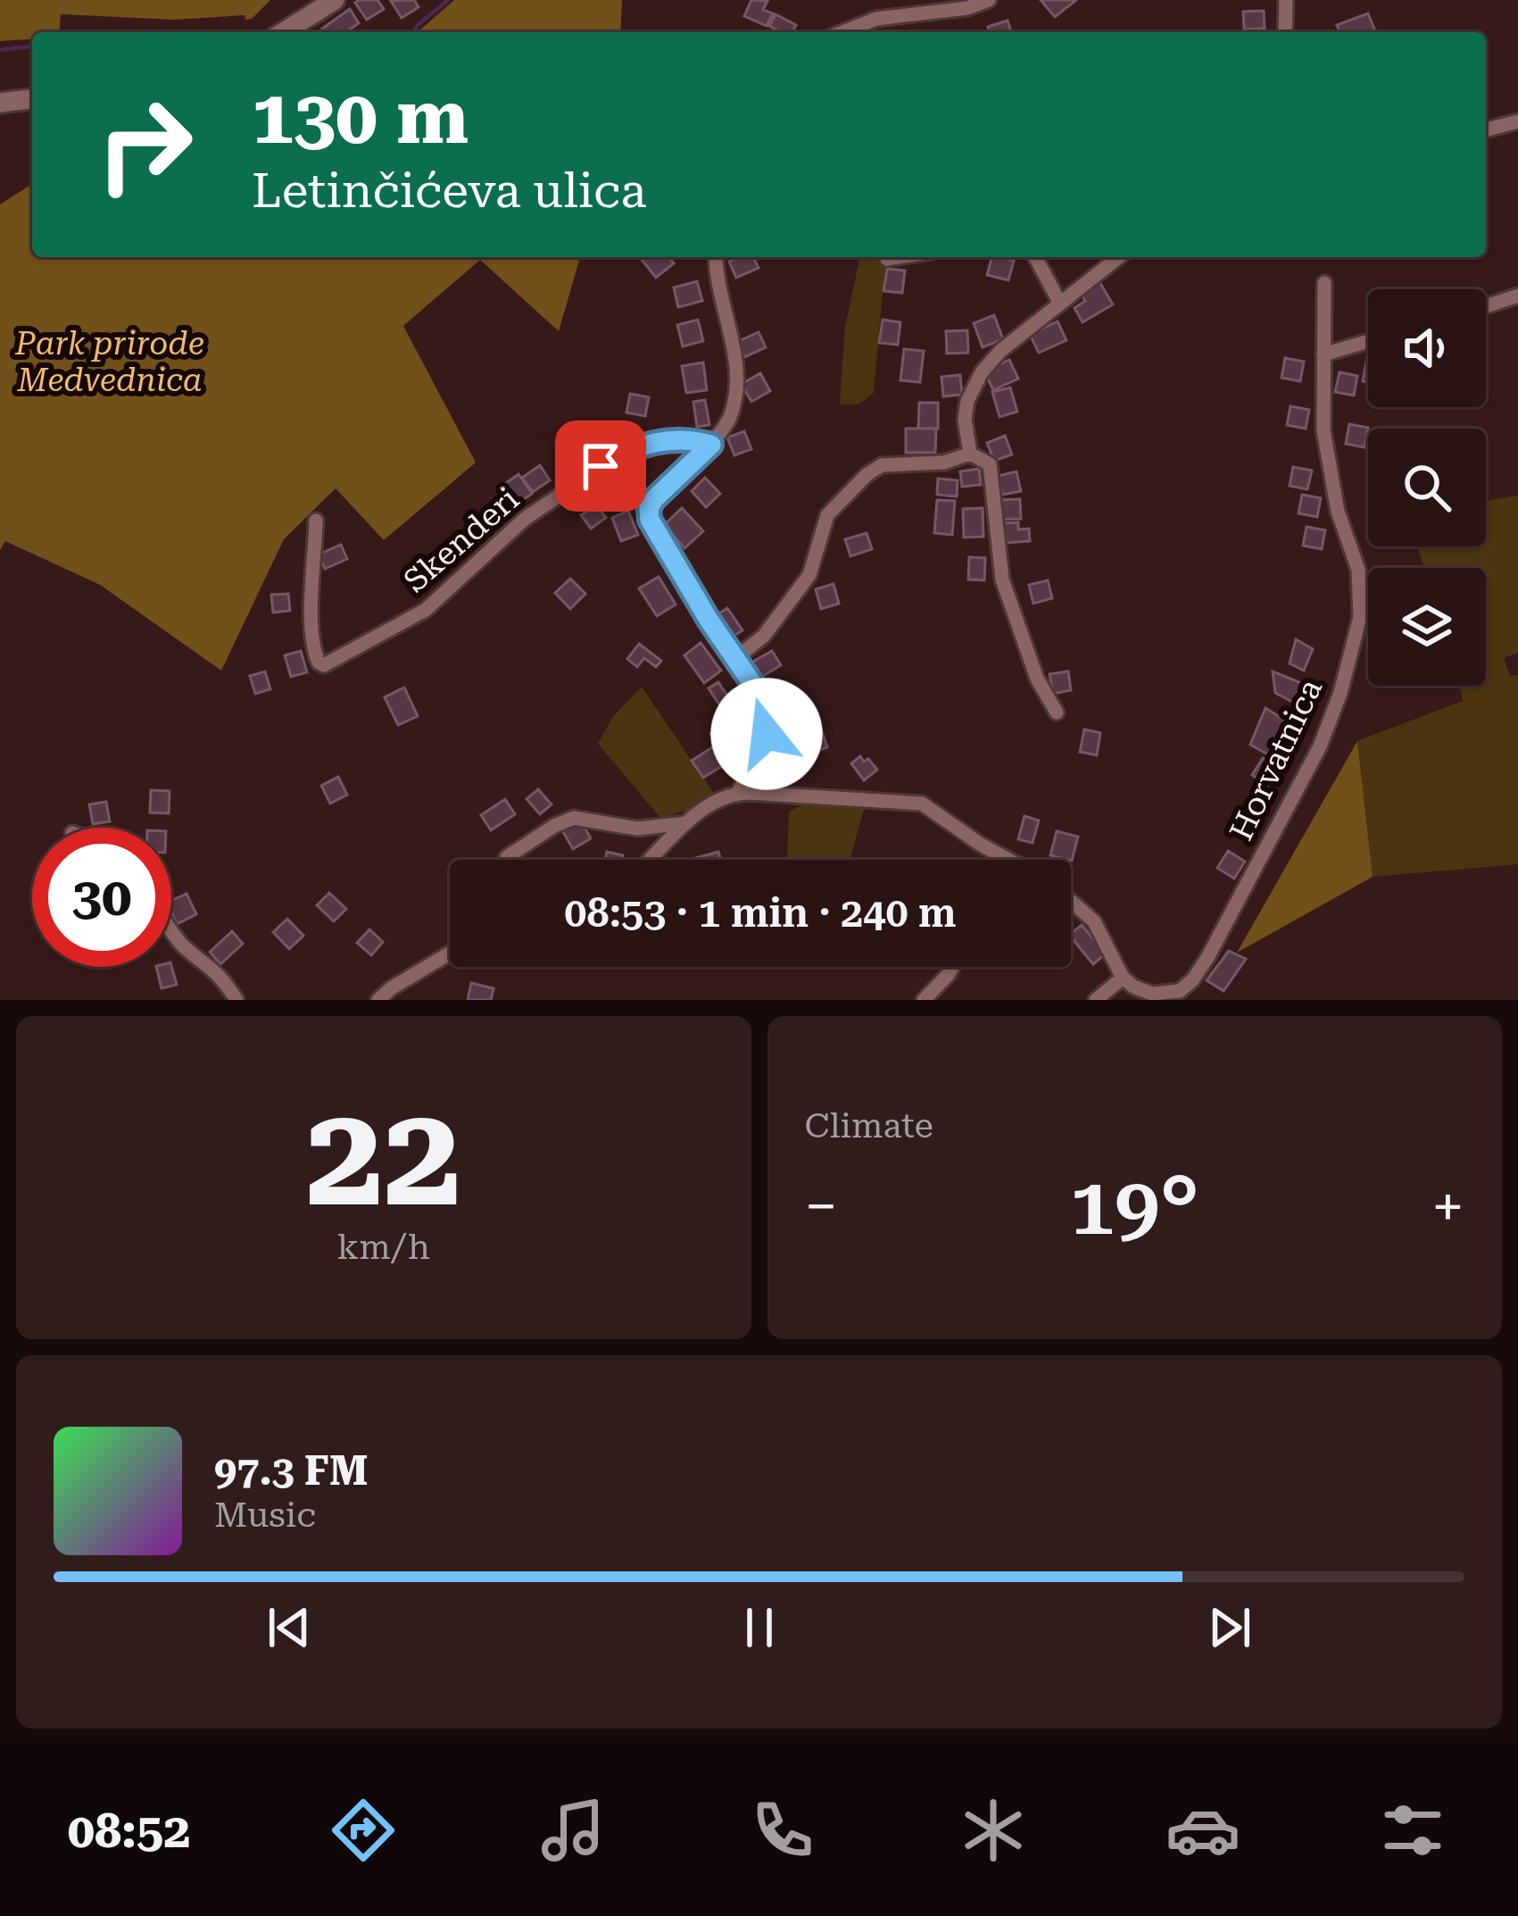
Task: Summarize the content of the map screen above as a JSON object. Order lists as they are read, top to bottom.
{
  "streets": {
    "street": ["Skenderi", "Horvatnica"]
  },
  "parks": ["Park prirode Medvednica"],
  "page": {
    "turn": ["130 m", "Letinčićeva ulica"],
    "limit": "30",
    "trip": "08:53 · 1 min · 240 m",
    "tile": [
      ["22", "km/h"],
      "Climate"
    ],
    "heat": ["−", "19°", "+"],
    "song": ["97.3 FM", "Music"],
    "tabs": "08:52"
  }
}
